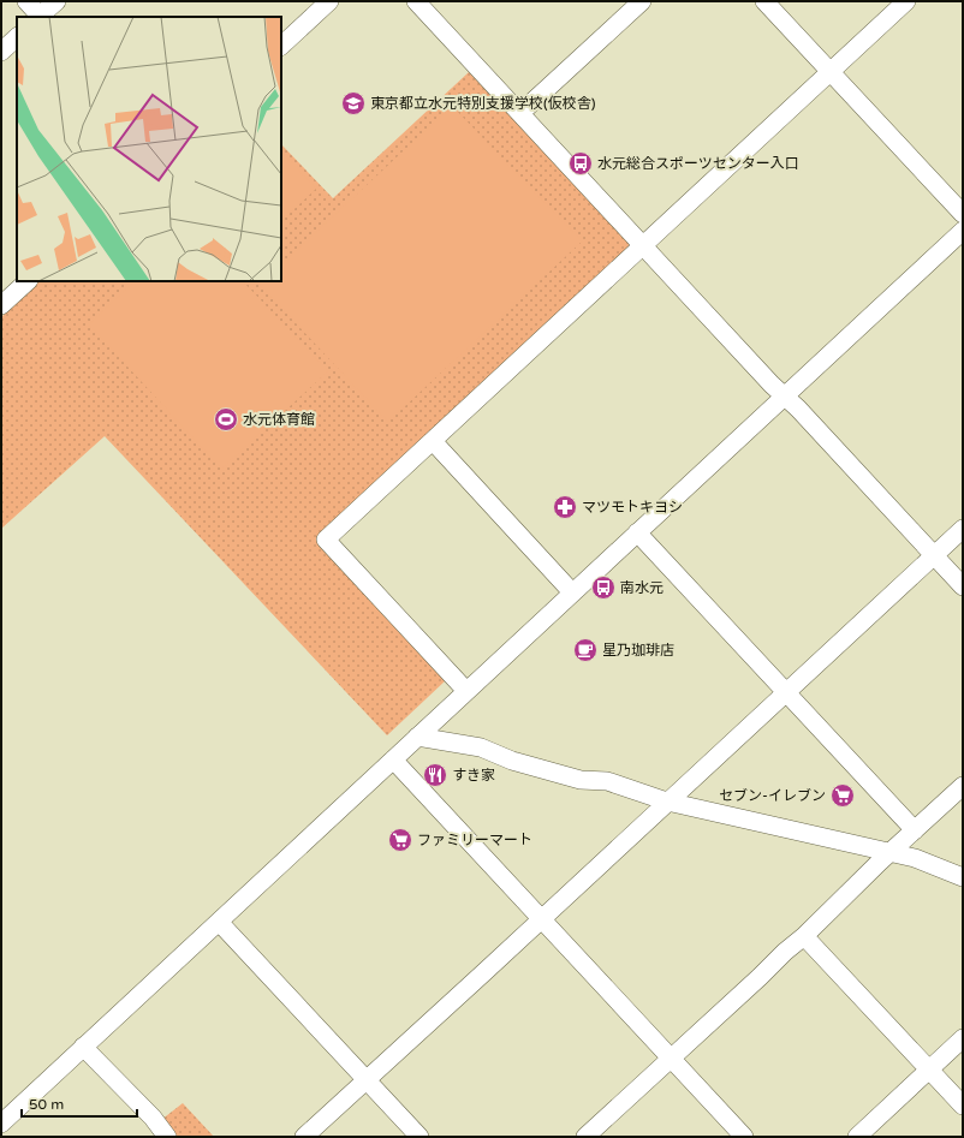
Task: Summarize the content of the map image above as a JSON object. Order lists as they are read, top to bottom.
{
  "places": {
    "school or university": ["東京都立水元特別支援学校(仮校舎)"],
    "bus stop": ["水元総合スポーツセンター入口", "南水元"],
    "sports": ["水元体育館"],
    "pharmacy": ["マツモトキヨシ"],
    "cafe": ["星乃珈琲店"],
    "restaurant": ["すき家"],
    "supermarket": ["セブン-イレブン", "ファミリーマート"]
  },
  "scale_bar": "50 m"
}
